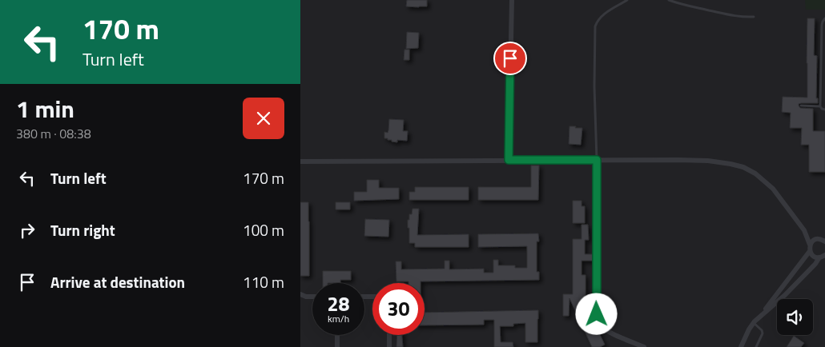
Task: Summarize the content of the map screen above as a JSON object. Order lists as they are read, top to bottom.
{
  "page": {
    "turn": ["170 m", "Turn left"],
    "heading": ["1 min", "380 m · 08:38"],
    "list": [
      {
        "name": "Turn left",
        "value": "170 m"
      },
      {
        "name": "Turn right",
        "value": "100 m"
      },
      {
        "name": "Arrive at destination",
        "value": "110 m"
      }
    ],
    "speed": "28 km/h",
    "limit": "30"
  }
}
